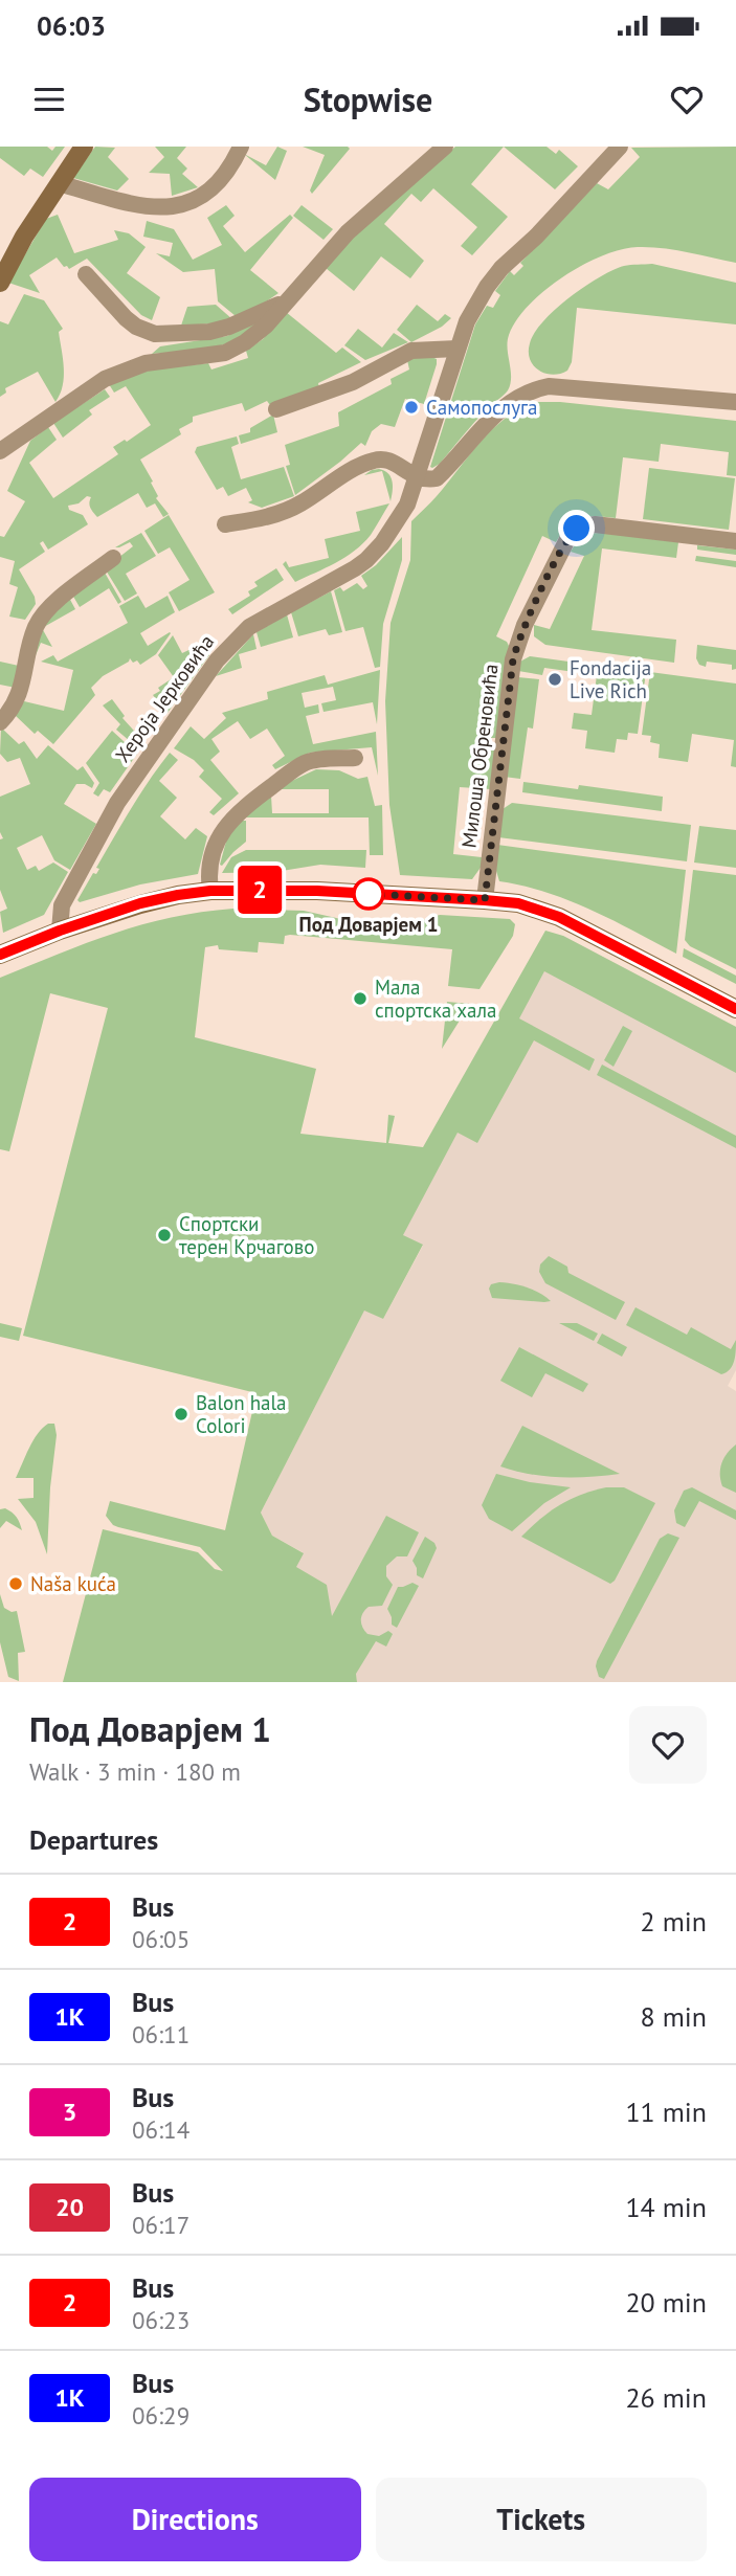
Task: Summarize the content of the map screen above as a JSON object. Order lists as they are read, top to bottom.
{
  "streets": {
    "street": ["Хероја Јерковића", "Милоша Обреновића"]
  },
  "places": [
    "Самопослуга",
    "Fondacija Live Rich",
    "Под Доварјем 1",
    "Мала спортска хала",
    "Спортски терен Крчагово",
    "Balon hala Colori",
    "Naša kuća"
  ],
  "lines": ["bus line 2"],
  "page": {
    "status": "06:03",
    "header": "Stopwise",
    "on_map": "2",
    "heading": [
      ["Под Доварјем 1", "Walk · 3 min · 180 m"],
      "Departures"
    ],
    "list": [
      {
        "mark": "2",
        "name": "Bus",
        "note": "06:05",
        "value": "2 min"
      },
      {
        "mark": "1K",
        "name": "Bus",
        "note": "06:11",
        "value": "8 min"
      },
      {
        "mark": "3",
        "name": "Bus",
        "note": "06:14",
        "value": "11 min"
      },
      {
        "mark": "20",
        "name": "Bus",
        "note": "06:17",
        "value": "14 min"
      },
      {
        "mark": "2",
        "name": "Bus",
        "note": "06:23",
        "value": "20 min"
      },
      {
        "mark": "1K",
        "name": "Bus",
        "note": "06:29",
        "value": "26 min"
      }
    ],
    "buttons": ["Directions", "Tickets"]
  }
}
